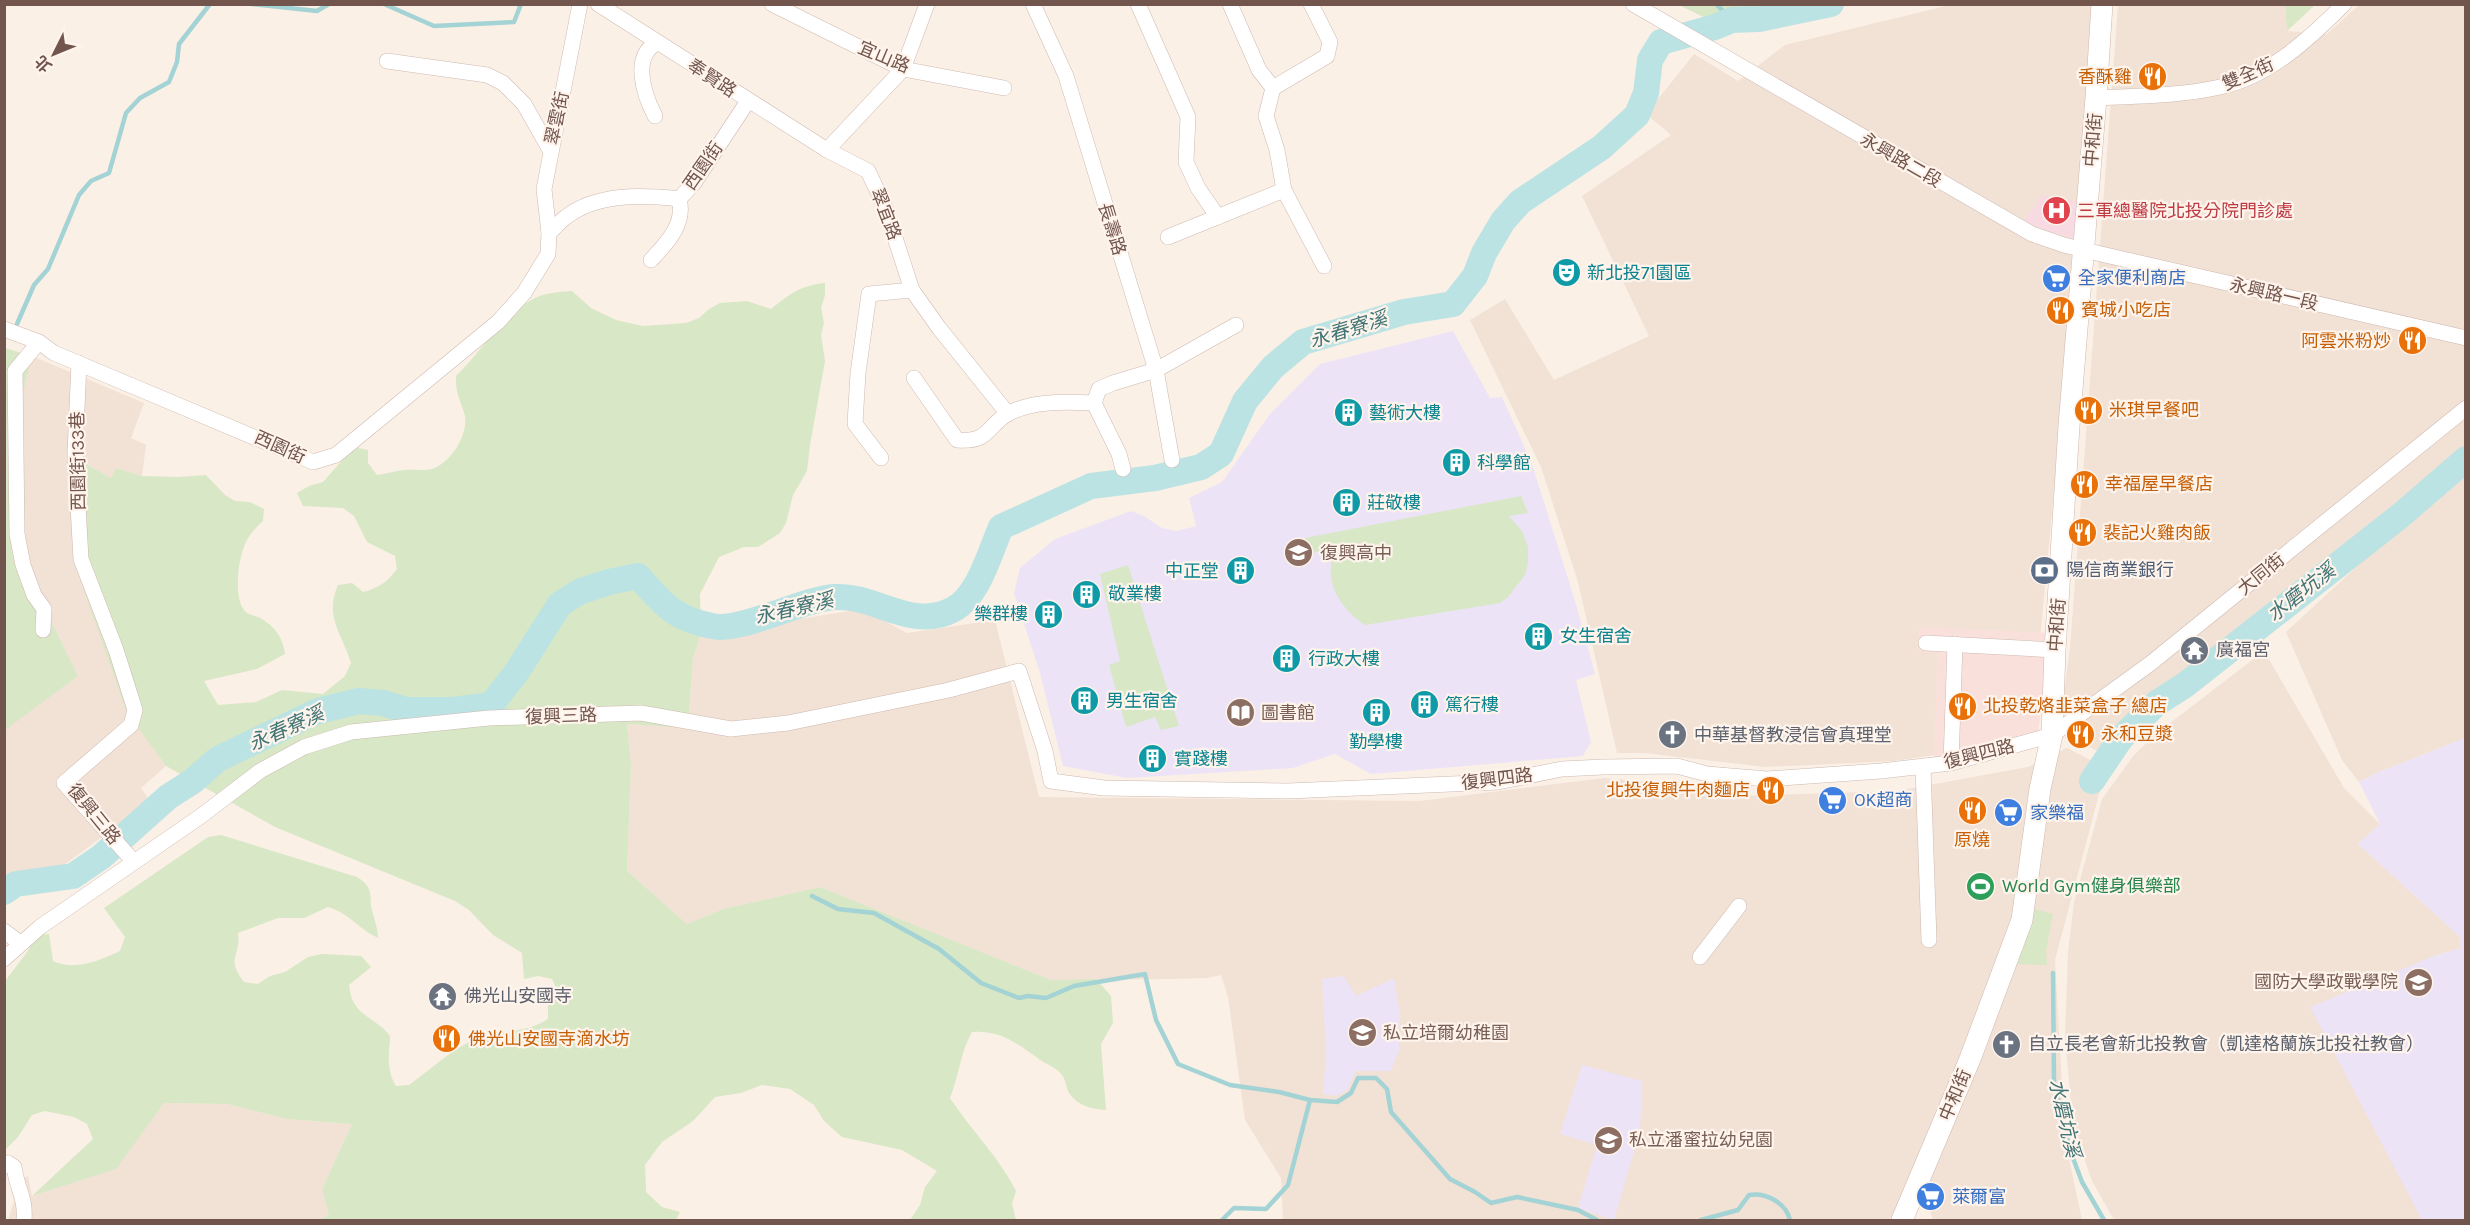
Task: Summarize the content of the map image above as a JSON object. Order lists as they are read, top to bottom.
{
  "streets": {
    "street": [
      "宜山路",
      "雙全街",
      "奉賢路",
      "翠雲街",
      "中和街",
      "永興路二段",
      "西園街",
      "翠宜路",
      "長壽路",
      "永興路一段",
      "西園街133巷",
      "大同街",
      "復興三路",
      "復興四路"
    ]
  },
  "crossings": [
    ["雙全街", "中和街"],
    ["奉賢路", "西園街"],
    ["奉賢路", "翠宜路"],
    ["翠雲街", "西園街"],
    ["中和街", "永興路二段"],
    ["中和街", "永興路一段"],
    ["中和街", "大同街"],
    ["中和街", "復興四路"],
    ["永興路二段", "永興路一段"],
    ["西園街", "西園街133巷"],
    ["西園街133巷", "復興三路"],
    ["大同街", "復興四路"],
    ["復興三路", "復興四路"]
  ],
  "water": ["永春寮溪", "水磨坑溪"],
  "places": {
    "restaurant": [
      "香酥雞",
      "賓城小吃店",
      "阿雲米粉炒",
      "米琪早餐吧",
      "幸福屋早餐店",
      "裴記火雞肉飯",
      "北投乾烙韭菜盒子 總店",
      "永和豆漿",
      "北投復興牛肉麵店",
      "原燒",
      "佛光山安國寺滴水坊"
    ],
    "hospital": ["三軍總醫院北投分院門診處"],
    "theatre": ["新北投71園區"],
    "supermarket": [
      "全家便利商店",
      "OK超商",
      "家樂福",
      "萊爾富"
    ],
    "building": [
      "藝術大樓",
      "科學館",
      "莊敬樓",
      "中正堂",
      "敬業樓",
      "樂群樓",
      "女生宿舍",
      "行政大樓",
      "男生宿舍",
      "篤行樓",
      "勤學樓",
      "實踐樓"
    ],
    "school or university": [
      "復興高中",
      "國防大學政戰學院",
      "私立培爾幼稚園",
      "私立潘蜜拉幼兒園"
    ],
    "bank": ["陽信商業銀行"],
    "temple": ["廣福宮", "佛光山安國寺"],
    "library": ["圖書館"],
    "church": ["中華基督教浸信會真理堂", "自立長老會新北投教會（凱達格蘭族北投社教會）"],
    "sports": ["World Gym健身俱樂部"]
  },
  "north": "bottom left"
}
